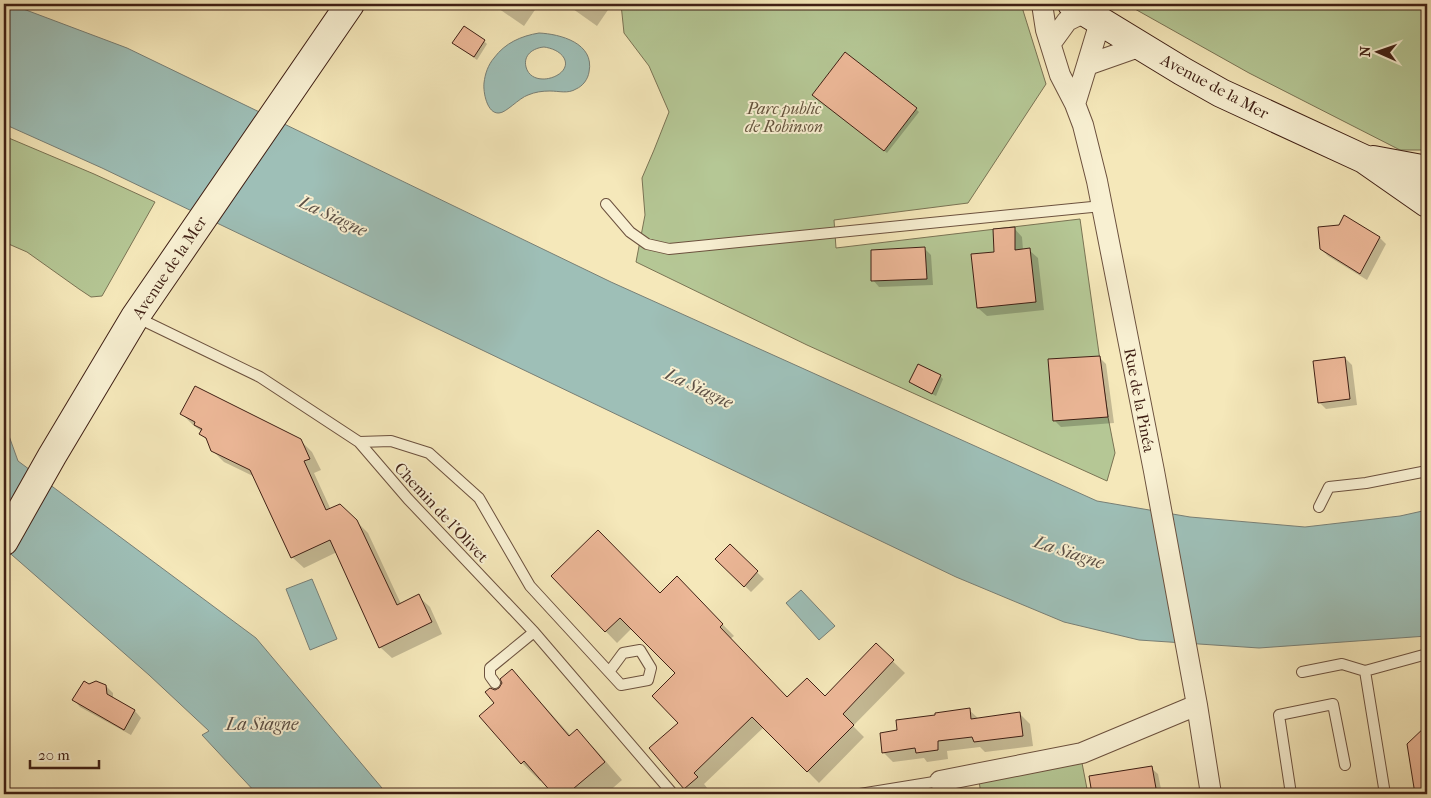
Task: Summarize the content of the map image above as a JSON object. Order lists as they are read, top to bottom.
{
  "streets": {
    "main road": ["Avenue de la Mer"],
    "street": ["Rue de la Pinéa"],
    "lane": ["Chemin de l'Olivet"]
  },
  "crossings": [
    ["Avenue de la Mer", "Chemin de l'Olivet"]
  ],
  "water": ["La Siagne"],
  "parks": ["Parc public de Robinson"],
  "scale_bar": "20 m",
  "north": "left"
}
